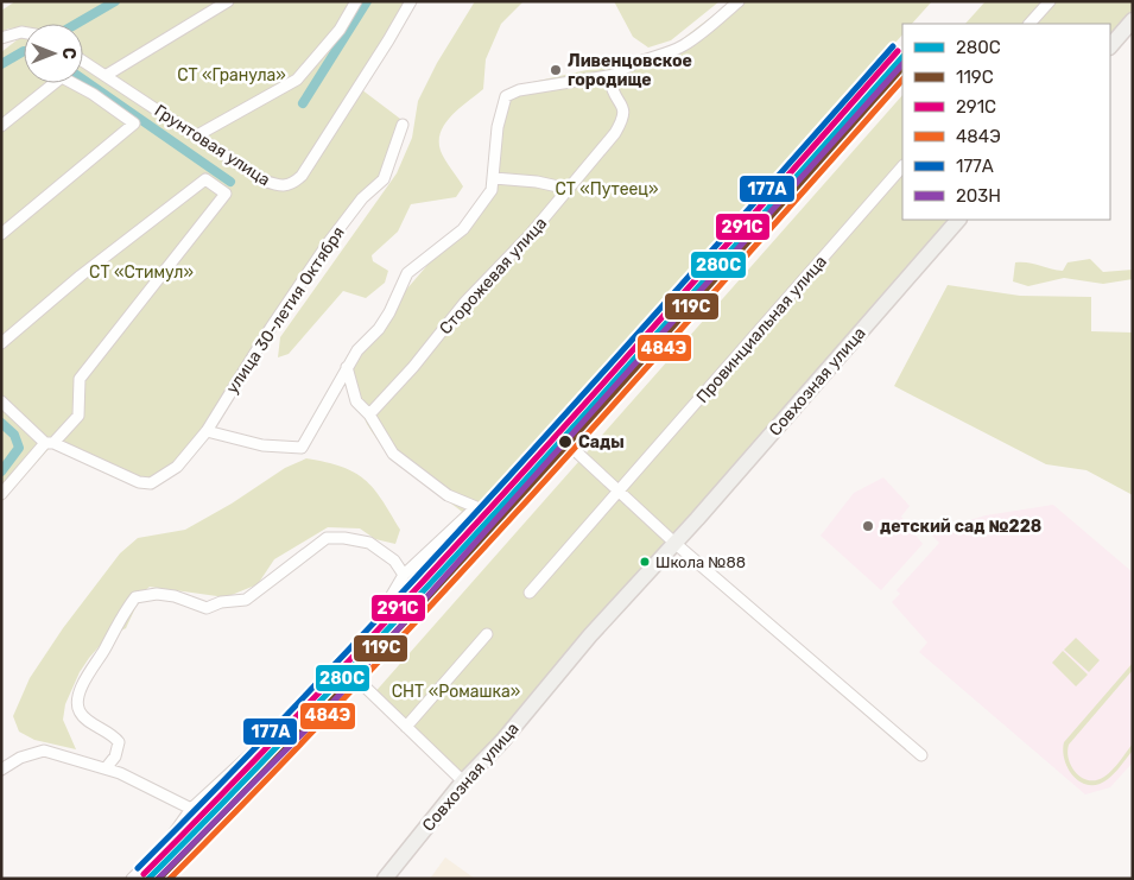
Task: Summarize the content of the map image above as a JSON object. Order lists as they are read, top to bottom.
{
  "streets": {
    "street": [
      "Грунтовая улица",
      "Сторожевая улица",
      "улица 30-летия Октября",
      "Провинциальная улица",
      "Совхозная улица"
    ]
  },
  "parks": [
    "СТ «Гранула»",
    "СТ «Путеец»",
    "СТ «Стимул»",
    "СНТ «Ромашка»"
  ],
  "places": [
    "Ливенцовское городище",
    "Сады",
    "детский сад №228",
    "Школа №88"
  ],
  "lines": [
    "transit line 177А",
    "transit line 291С",
    "transit line 280С",
    "transit line 203Н",
    "transit line 119С",
    "transit line 484Э"
  ],
  "legend": [
    "280С",
    "119С",
    "291С",
    "484Э",
    "177А",
    "203Н"
  ],
  "north": "right"
}
